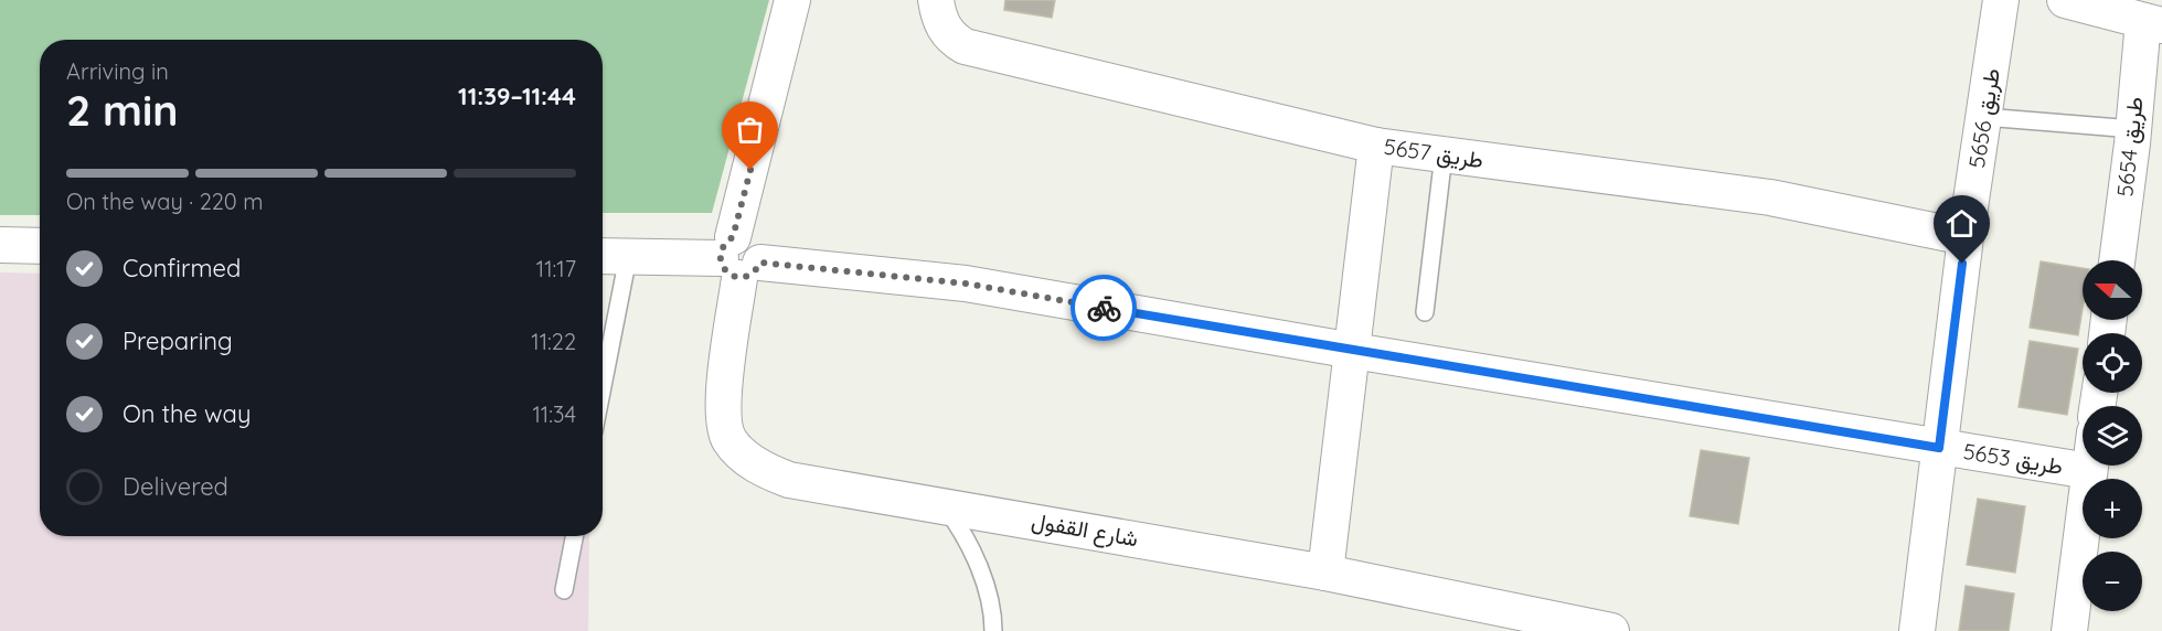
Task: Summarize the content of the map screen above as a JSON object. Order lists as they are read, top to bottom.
{
  "streets": {
    "street": [
      "طريق 5656",
      "طريق 5654",
      "طريق 5657",
      "طريق 5653",
      "شارع القفول"
    ]
  },
  "crossings": [
    ["طريق 5656", "طريق 5657"],
    ["طريق 5656", "طريق 5653"],
    ["طريق 5653", "شارع القفول"]
  ],
  "north": "left",
  "page": {
    "heading": ["2 min", "Arriving in", "11:39–11:44"],
    "bar": "On the way · 220 m",
    "list": [
      ["Confirmed", "11:17"],
      ["Preparing", "11:22"],
      ["On the way", "11:34"],
      "Delivered"
    ],
    "map_buttons": ["+", "−"]
  }
}
